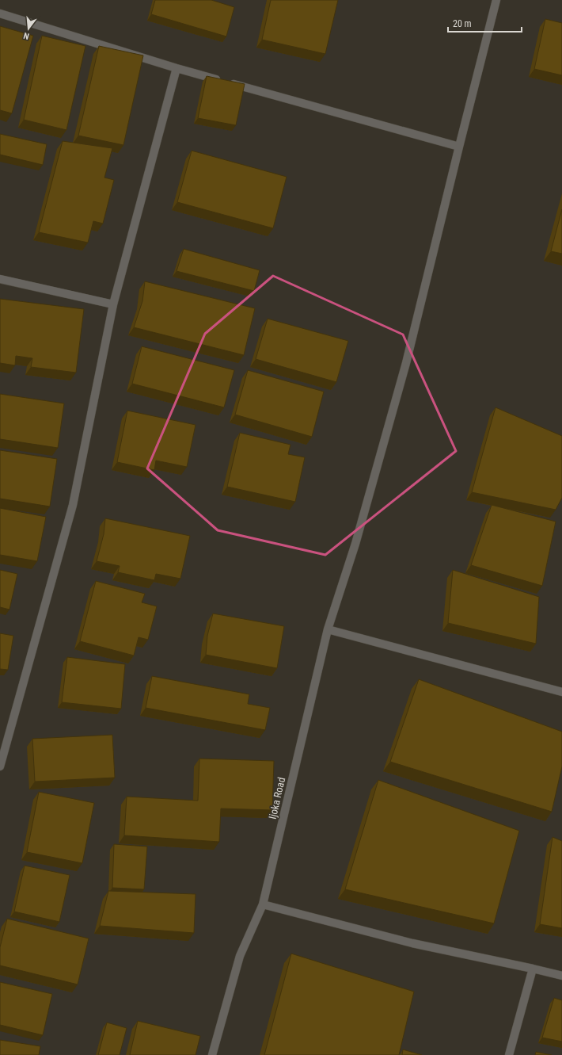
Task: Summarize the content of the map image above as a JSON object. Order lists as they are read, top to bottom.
{
  "streets": {
    "street": ["Ijoka Road"]
  },
  "scale_bar": "20 m",
  "north": "bottom"
}
